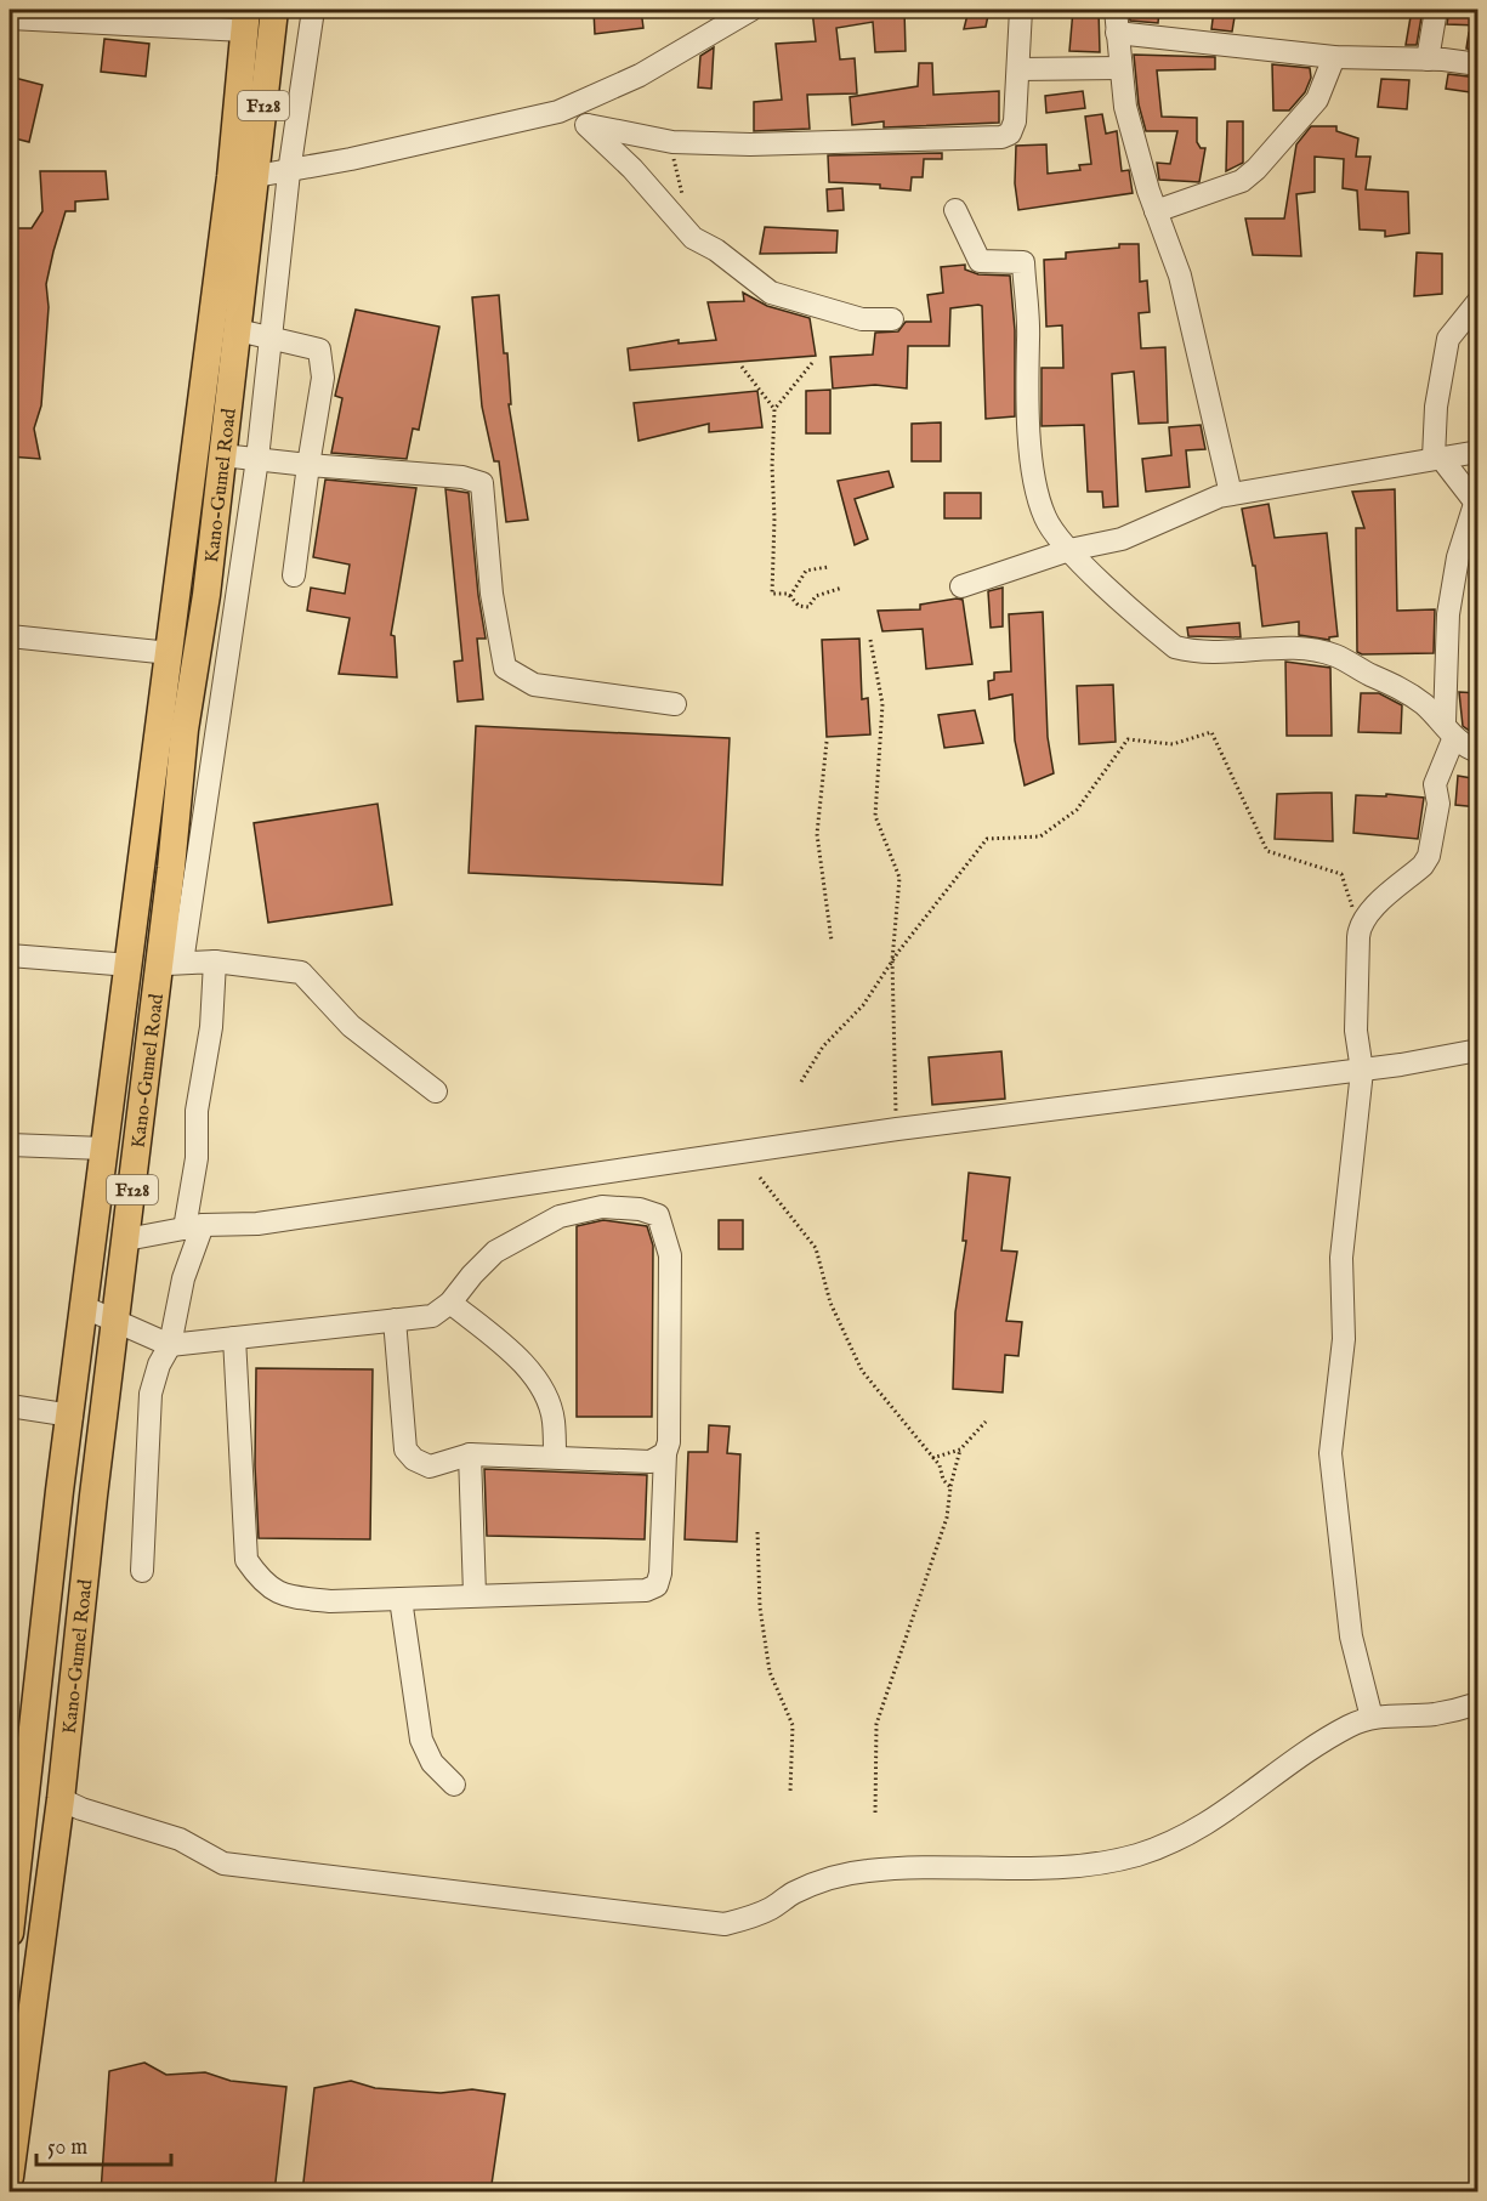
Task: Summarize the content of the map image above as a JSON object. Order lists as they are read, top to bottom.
{
  "streets": {
    "main road": ["F128", "Kano-Gumel Road"]
  },
  "scale_bar": "50 m"
}
